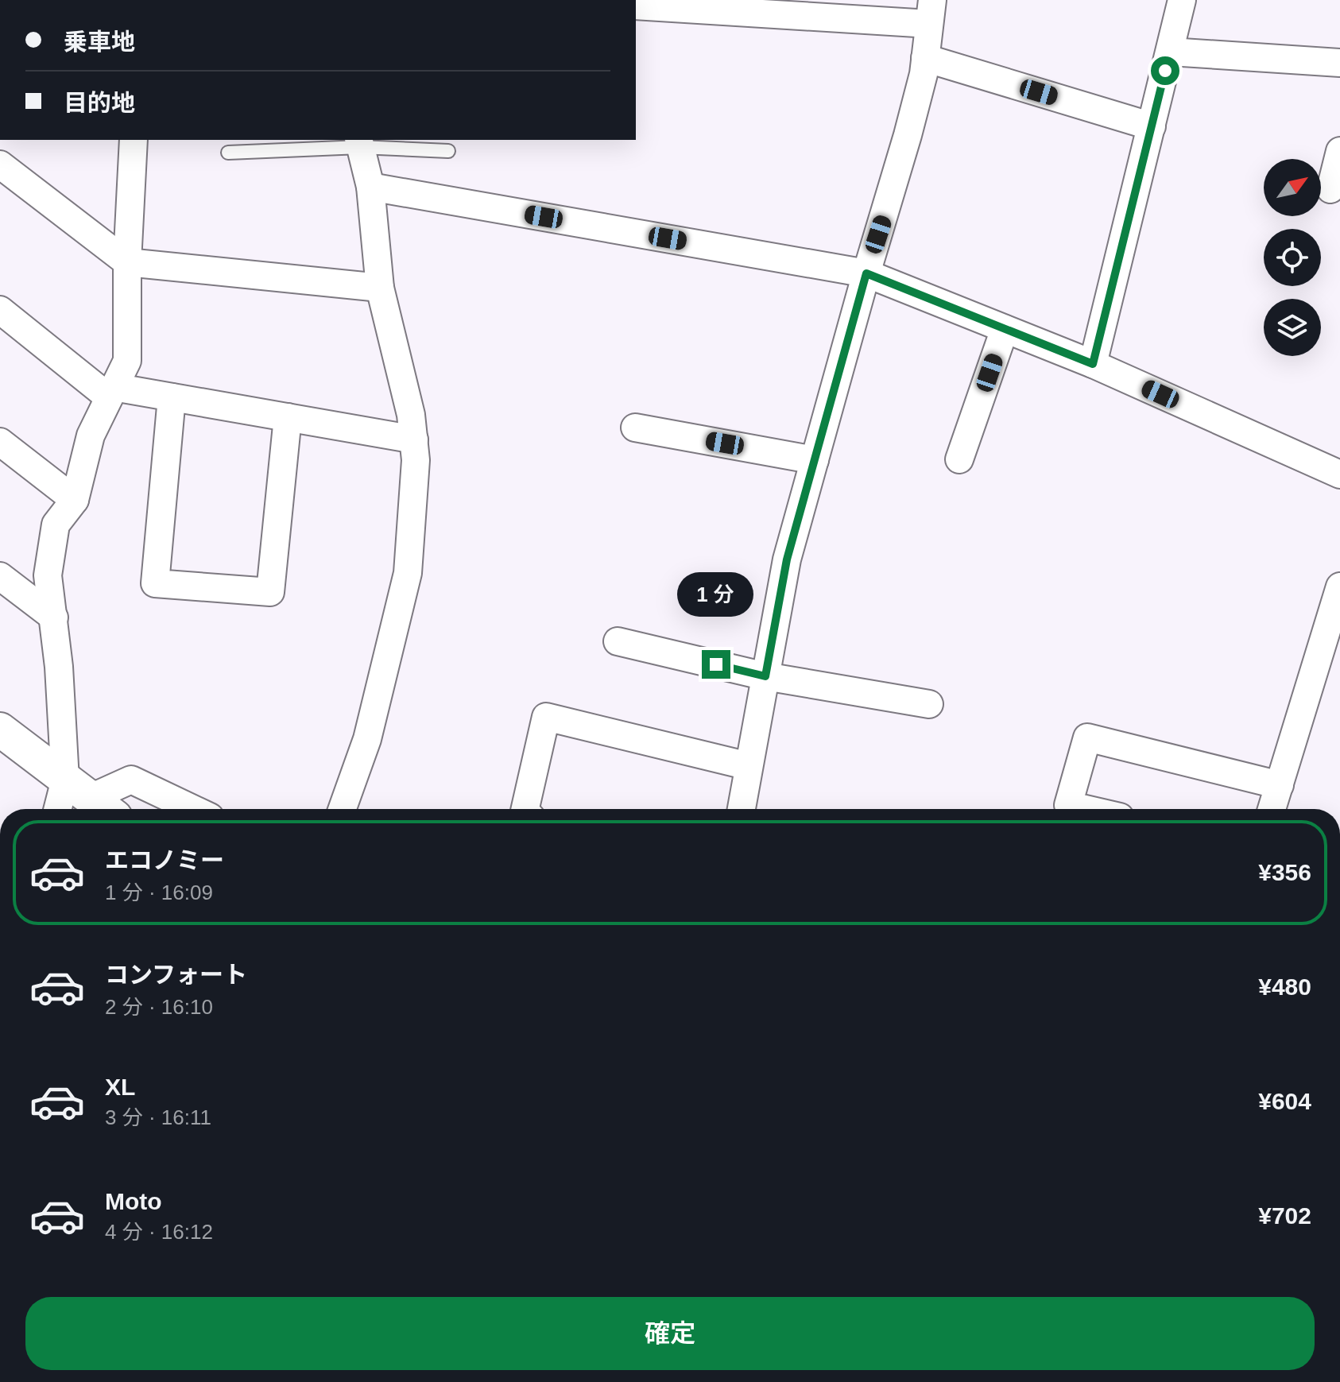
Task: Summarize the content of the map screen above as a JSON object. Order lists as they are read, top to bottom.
{
  "north": "top right",
  "page": {
    "banner": ["乗車地", "目的地"],
    "bubble": "1 分",
    "list": [
      {
        "name": "エコノミー",
        "note": "1 分 · 16:09",
        "value": "¥356"
      },
      {
        "name": "コンフォート",
        "note": "2 分 · 16:10",
        "value": "¥480"
      },
      {
        "name": "XL",
        "note": "3 分 · 16:11",
        "value": "¥604"
      },
      {
        "name": "Moto",
        "note": "4 分 · 16:12",
        "value": "¥702"
      }
    ],
    "buttons": "確定"
  }
}
